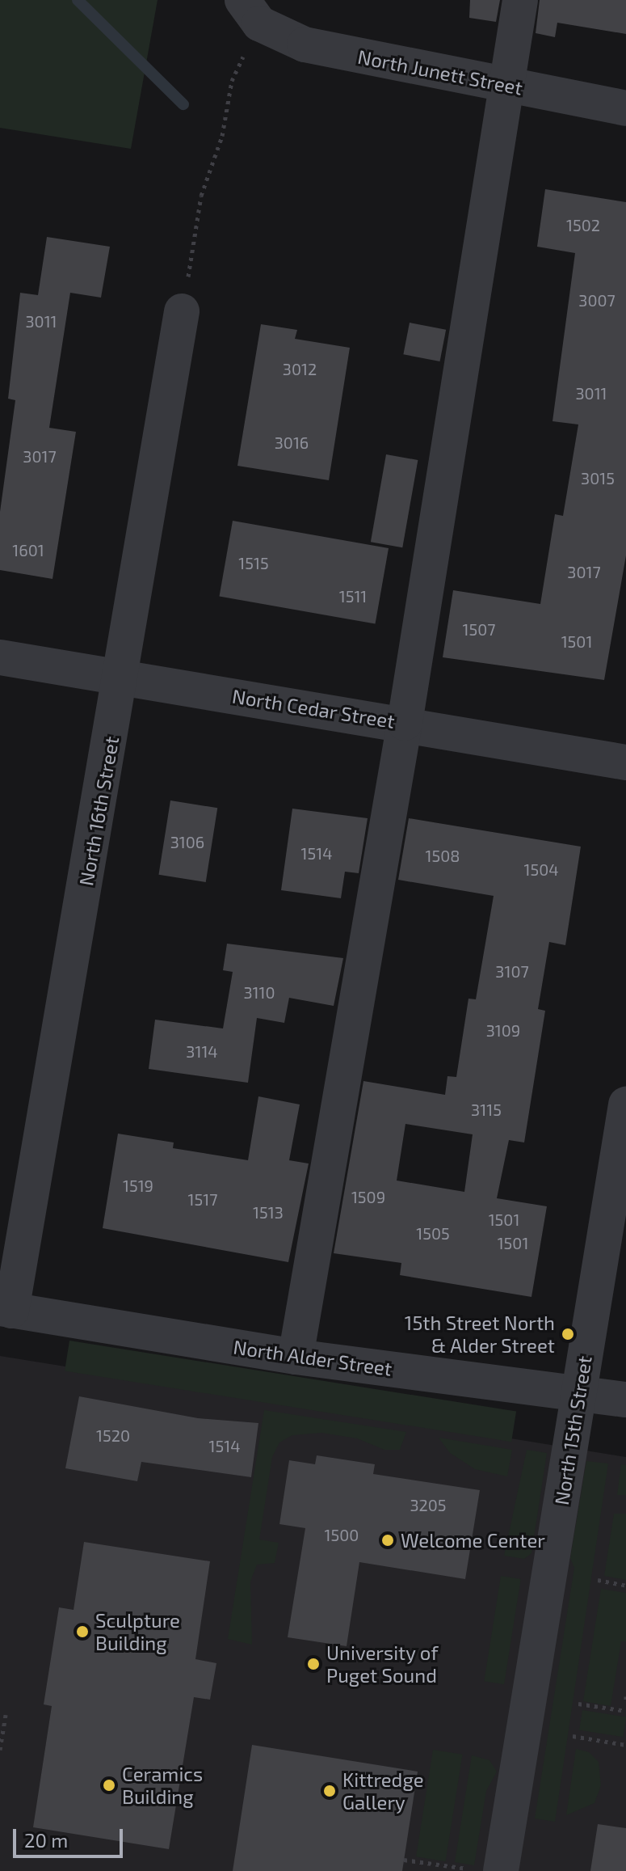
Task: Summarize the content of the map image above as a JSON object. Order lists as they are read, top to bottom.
{
  "streets": {
    "street": [
      "North Junett Street",
      "North Cedar Street",
      "North 16th Street",
      "North Alder Street",
      "North 15th Street"
    ]
  },
  "crossings": [
    ["North Cedar Street", "North 16th Street"],
    ["North 16th Street", "North Alder Street"],
    ["North Alder Street", "North 15th Street"]
  ],
  "places": [
    "15th Street North & Alder Street",
    "Welcome Center",
    "Sculpture Building",
    "University of Puget Sound",
    "Ceramics Building",
    "Kittredge Gallery"
  ],
  "house_numbers": [
    "1502",
    "3007",
    "3011",
    "3012",
    "3011",
    "3016",
    "3017",
    "3015",
    "1601",
    "1515",
    "3017",
    "1511",
    "1507",
    "1501",
    "3106",
    "1514",
    "1508",
    "1504",
    "3107",
    "3110",
    "3109",
    "3114",
    "3115",
    "1519",
    "1509",
    "1517",
    "1513",
    "1501",
    "1505",
    "1501",
    "1520",
    "1514",
    "3205",
    "1500"
  ],
  "scale_bar": "20 m"
}
